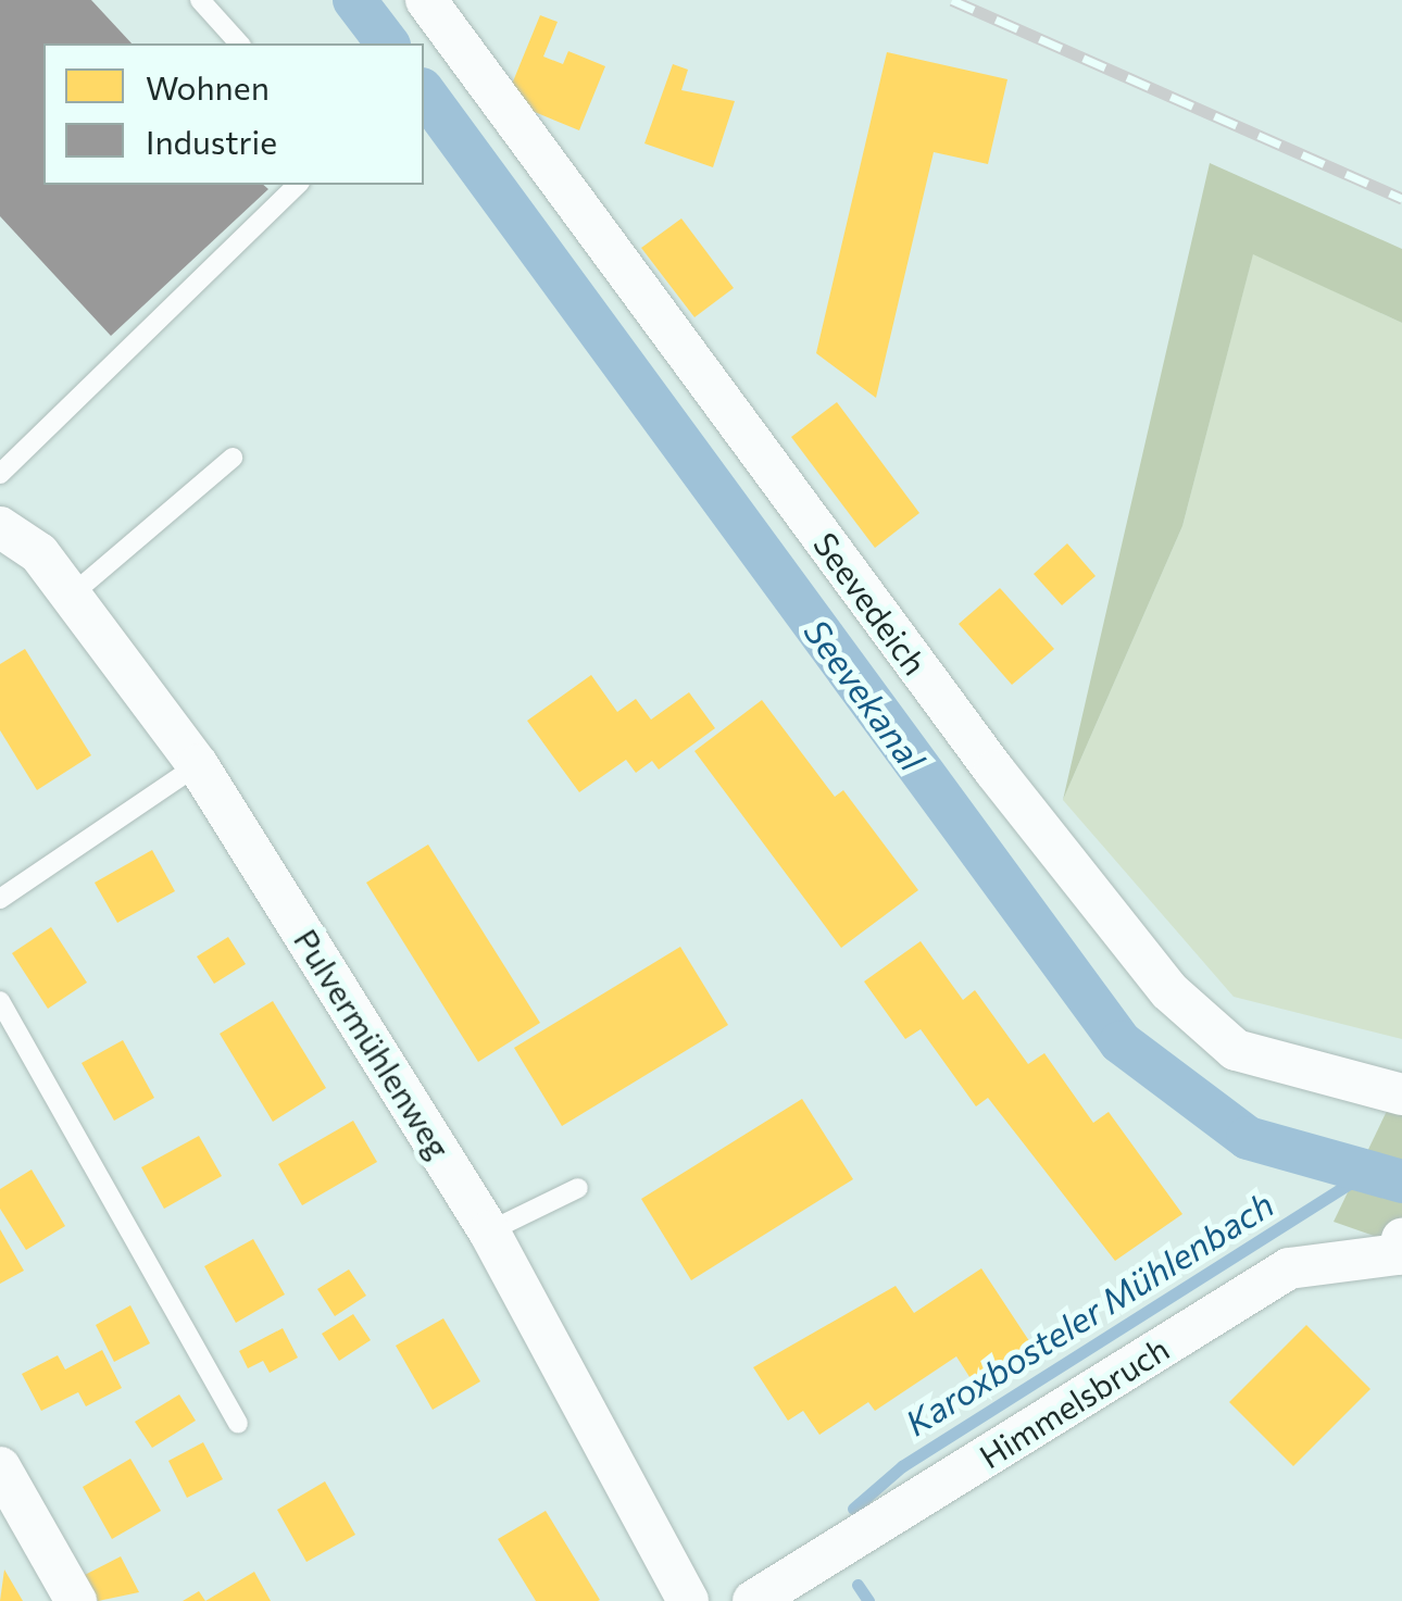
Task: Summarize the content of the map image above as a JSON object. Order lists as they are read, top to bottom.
{
  "streets": {
    "street": ["Seevedeich", "Pulvermühlenweg", "Himmelsbruch"]
  },
  "water": ["Seevekanal", "Karoxbosteler Mühlenbach"],
  "legend": ["Wohnen", "Industrie"]
}
